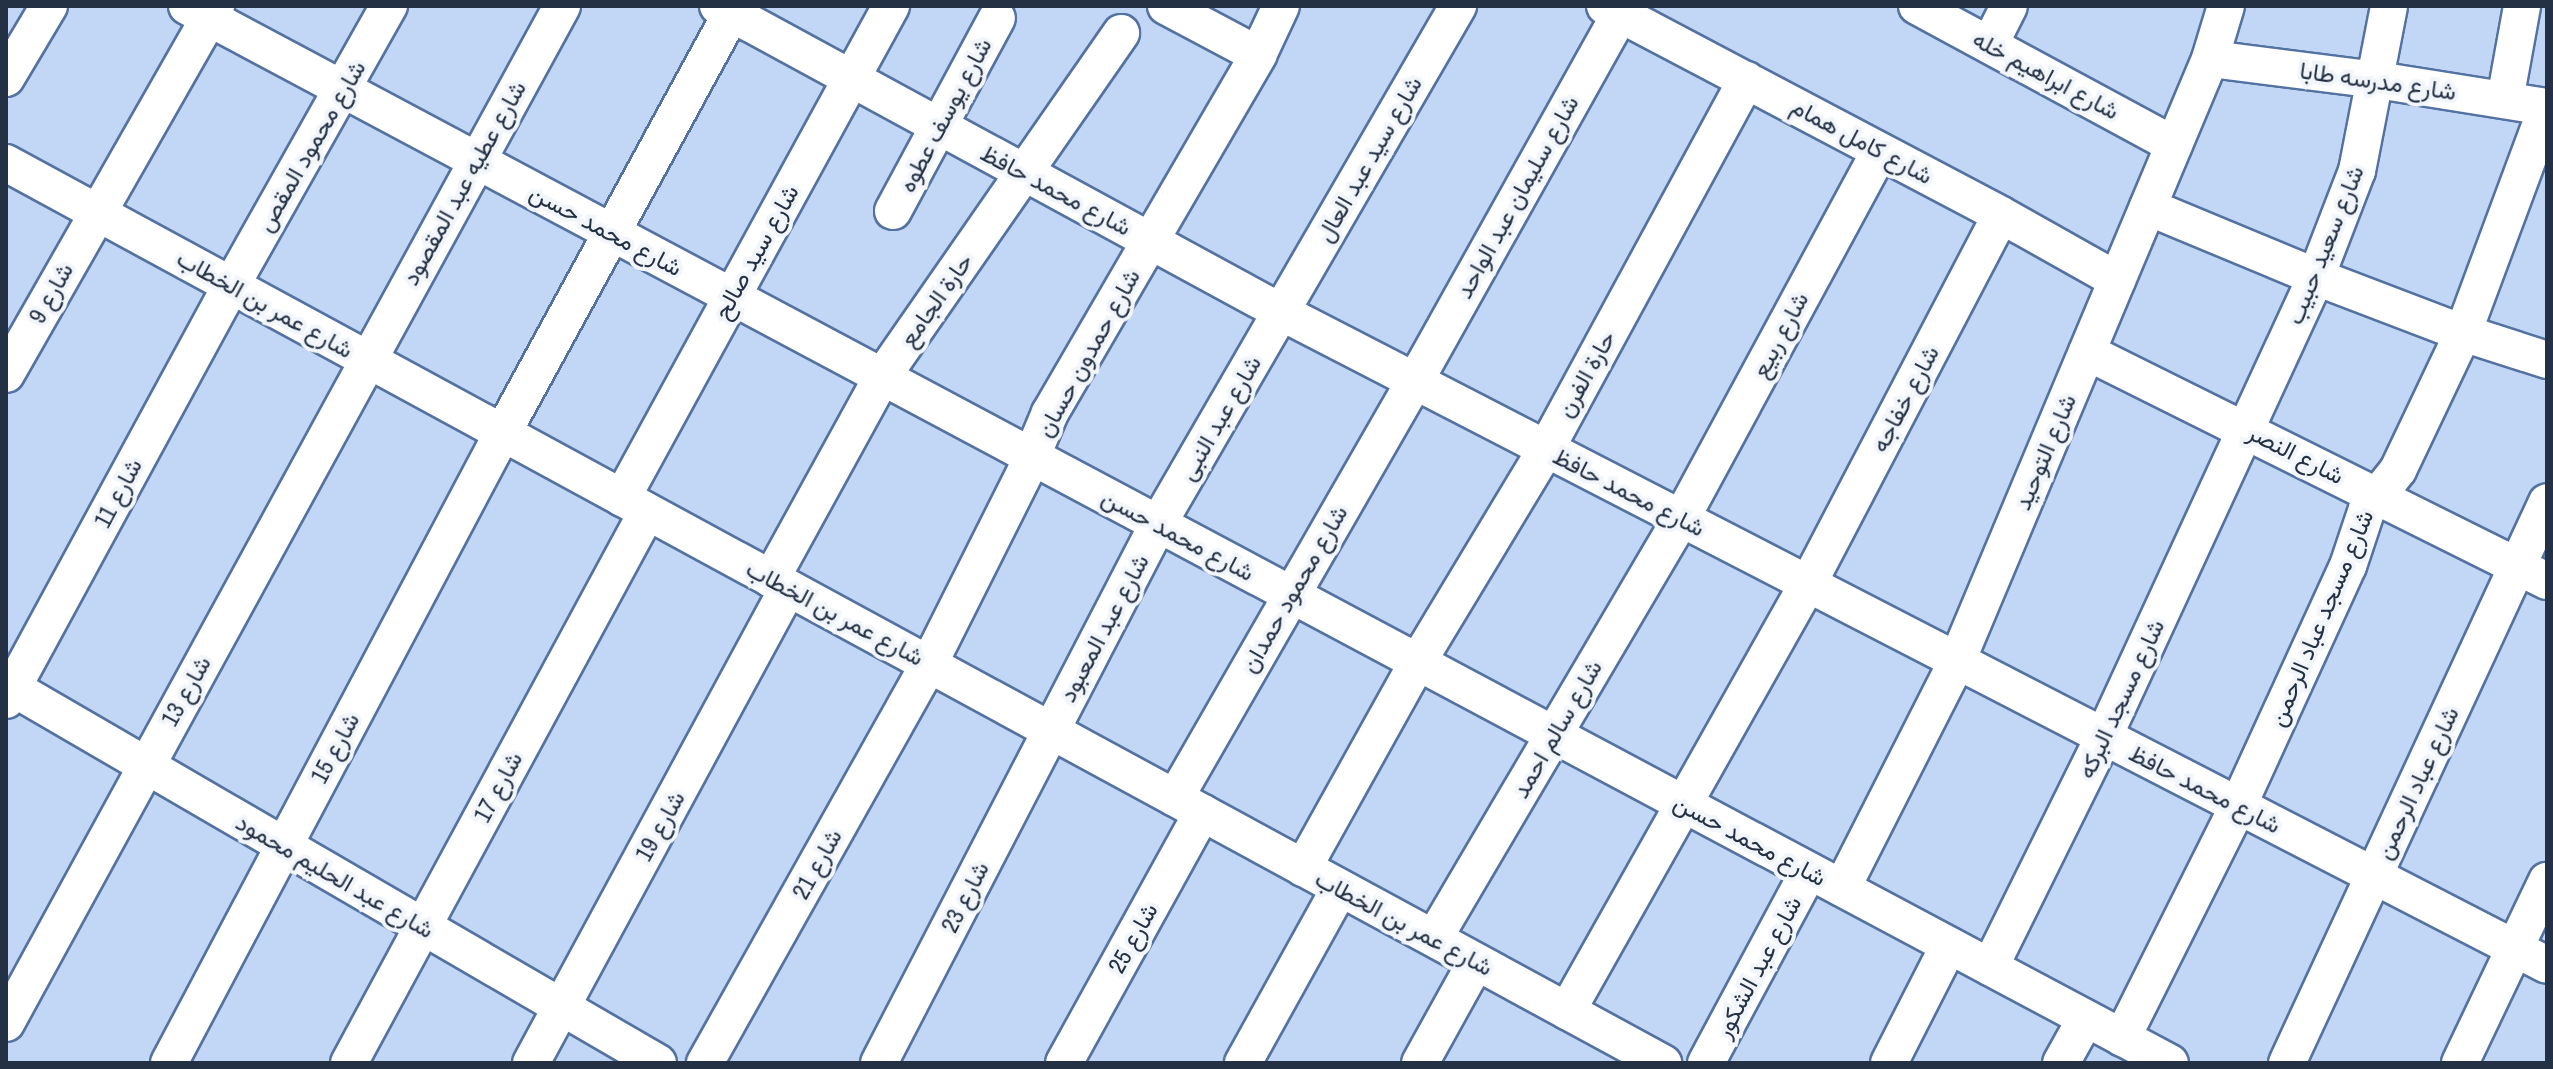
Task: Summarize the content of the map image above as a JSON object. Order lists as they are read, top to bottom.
{
  "streets": {
    "street": [
      "شارع ابراهيم خله",
      "شارع مدرسه طابا",
      "شارع يوسف عطوه",
      "شارع كامل همام",
      "شارع محمود المقص",
      "شارع سيد عبد العال",
      "شارع عطيه عبد المقصود",
      "شارع محمد حافظ",
      "شارع سليمان عبد الواحد",
      "شارع محمد حسن",
      "شارع سعيد حبيب",
      "شارع سيد صالح",
      "شارع 9",
      "حارة الجامع",
      "شارع عمر بن الخطاب",
      "شارع ربيع",
      "شارع حمدون حسان",
      "حارة الفرن",
      "شارع خفاجه",
      "شارع عبد النبى",
      "شارع التوحيد",
      "شارع النصر",
      "شارع 11",
      "شارع محمود حمدان",
      "شارع مسجد عباد الرحمن",
      "شارع عبد المعبود",
      "شارع 13",
      "شارع مسجد البركه",
      "شارع سالم احمد",
      "شارع 15",
      "شارع عباد الرحمن",
      "شارع 17",
      "شارع 19",
      "شارع 21",
      "شارع عبد الحليم محمود",
      "شارع 23",
      "شارع 25",
      "شارع عبد الشكور"
    ]
  },
  "crossings": [
    ["شارع ابراهيم خله", "شارع التوحيد"],
    ["شارع مدرسه طابا", "شارع سعيد حبيب"],
    ["شارع مدرسه طابا", "شارع التوحيد"],
    ["شارع مدرسه طابا", "شارع مسجد عباد الرحمن"],
    ["شارع يوسف عطوه", "شارع محمد حافظ"],
    ["شارع كامل همام", "شارع سليمان عبد الواحد"],
    ["شارع كامل همام", "شارع ربيع"],
    ["شارع كامل همام", "حارة الفرن"],
    ["شارع كامل همام", "شارع خفاجه"],
    ["شارع كامل همام", "شارع التوحيد"],
    ["شارع محمود المقص", "شارع محمد حسن"],
    ["شارع محمود المقص", "شارع عمر بن الخطاب"],
    ["شارع محمود المقص", "شارع 11"],
    ["شارع سيد عبد العال", "شارع محمد حافظ"],
    ["شارع سيد عبد العال", "شارع عبد النبى"],
    ["شارع عطيه عبد المقصود", "شارع محمد حسن"],
    ["شارع عطيه عبد المقصود", "شارع عمر بن الخطاب"],
    ["شارع عطيه عبد المقصود", "شارع 13"],
    ["شارع محمد حافظ", "شارع سليمان عبد الواحد"],
    ["شارع محمد حافظ", "شارع سيد صالح"],
    ["شارع محمد حافظ", "حارة الجامع"],
    ["شارع محمد حافظ", "شارع ربيع"],
    ["شارع محمد حافظ", "شارع حمدون حسان"],
    ["شارع محمد حافظ", "حارة الفرن"],
    ["شارع محمد حافظ", "شارع خفاجه"],
    ["شارع محمد حافظ", "شارع عبد النبى"],
    ["شارع محمد حافظ", "شارع التوحيد"],
    ["شارع محمد حافظ", "شارع محمود حمدان"],
    ["شارع محمد حافظ", "شارع مسجد عباد الرحمن"],
    ["شارع محمد حافظ", "شارع مسجد البركه"],
    ["شارع محمد حافظ", "شارع سالم احمد"],
    ["شارع محمد حافظ", "شارع 15"],
    ["شارع محمد حافظ", "شارع عباد الرحمن"],
    ["شارع سليمان عبد الواحد", "شارع محمود حمدان"],
    ["شارع محمد حسن", "شارع سيد صالح"],
    ["شارع محمد حسن", "شارع 9"],
    ["شارع محمد حسن", "حارة الجامع"],
    ["شارع محمد حسن", "شارع حمدون حسان"],
    ["شارع محمد حسن", "حارة الفرن"],
    ["شارع محمد حسن", "شارع خفاجه"],
    ["شارع محمد حسن", "شارع عبد النبى"],
    ["شارع محمد حسن", "شارع التوحيد"],
    ["شارع محمد حسن", "شارع محمود حمدان"],
    ["شارع محمد حسن", "شارع مسجد عباد الرحمن"],
    ["شارع محمد حسن", "شارع عبد المعبود"],
    ["شارع محمد حسن", "شارع مسجد البركه"],
    ["شارع محمد حسن", "شارع سالم احمد"],
    ["شارع محمد حسن", "شارع 15"],
    ["شارع محمد حسن", "شارع عبد الشكور"],
    ["شارع سعيد حبيب", "شارع النصر"],
    ["شارع سعيد حبيب", "شارع مسجد البركه"],
    ["شارع سيد صالح", "شارع عمر بن الخطاب"],
    ["شارع سيد صالح", "شارع 17"],
    ["شارع 9", "شارع عمر بن الخطاب"],
    ["حارة الجامع", "شارع عمر بن الخطاب"],
    ["حارة الجامع", "شارع 19"],
    ["شارع عمر بن الخطاب", "شارع حمدون حسان"],
    ["شارع عمر بن الخطاب", "حارة الفرن"],
    ["شارع عمر بن الخطاب", "شارع خفاجه"],
    ["شارع عمر بن الخطاب", "شارع 11"],
    ["شارع عمر بن الخطاب", "شارع محمود حمدان"],
    ["شارع عمر بن الخطاب", "شارع عبد المعبود"],
    ["شارع عمر بن الخطاب", "شارع 13"],
    ["شارع عمر بن الخطاب", "شارع سالم احمد"],
    ["شارع عمر بن الخطاب", "شارع 15"],
    ["شارع عمر بن الخطاب", "شارع 17"],
    ["شارع عمر بن الخطاب", "شارع 19"],
    ["شارع عمر بن الخطاب", "شارع 21"],
    ["شارع عمر بن الخطاب", "شارع 23"],
    ["شارع عمر بن الخطاب", "شارع 25"],
    ["شارع ربيع", "شارع سالم احمد"],
    ["شارع حمدون حسان", "شارع 21"],
    ["شارع عبد النبى", "شارع عبد المعبود"],
    ["شارع التوحيد", "شارع النصر"],
    ["شارع النصر", "شارع مسجد عباد الرحمن"],
    ["شارع النصر", "شارع مسجد البركه"],
    ["شارع النصر", "شارع عباد الرحمن"],
    ["شارع 11", "شارع عبد الحليم محمود"],
    ["شارع محمود حمدان", "شارع 25"],
    ["شارع عبد المعبود", "شارع 23"],
    ["شارع 13", "شارع عبد الحليم محمود"],
    ["شارع 15", "شارع عبد الحليم محمود"],
    ["شارع 17", "شارع عبد الحليم محمود"],
    ["شارع 19", "شارع عبد الحليم محمود"]
  ]
}
